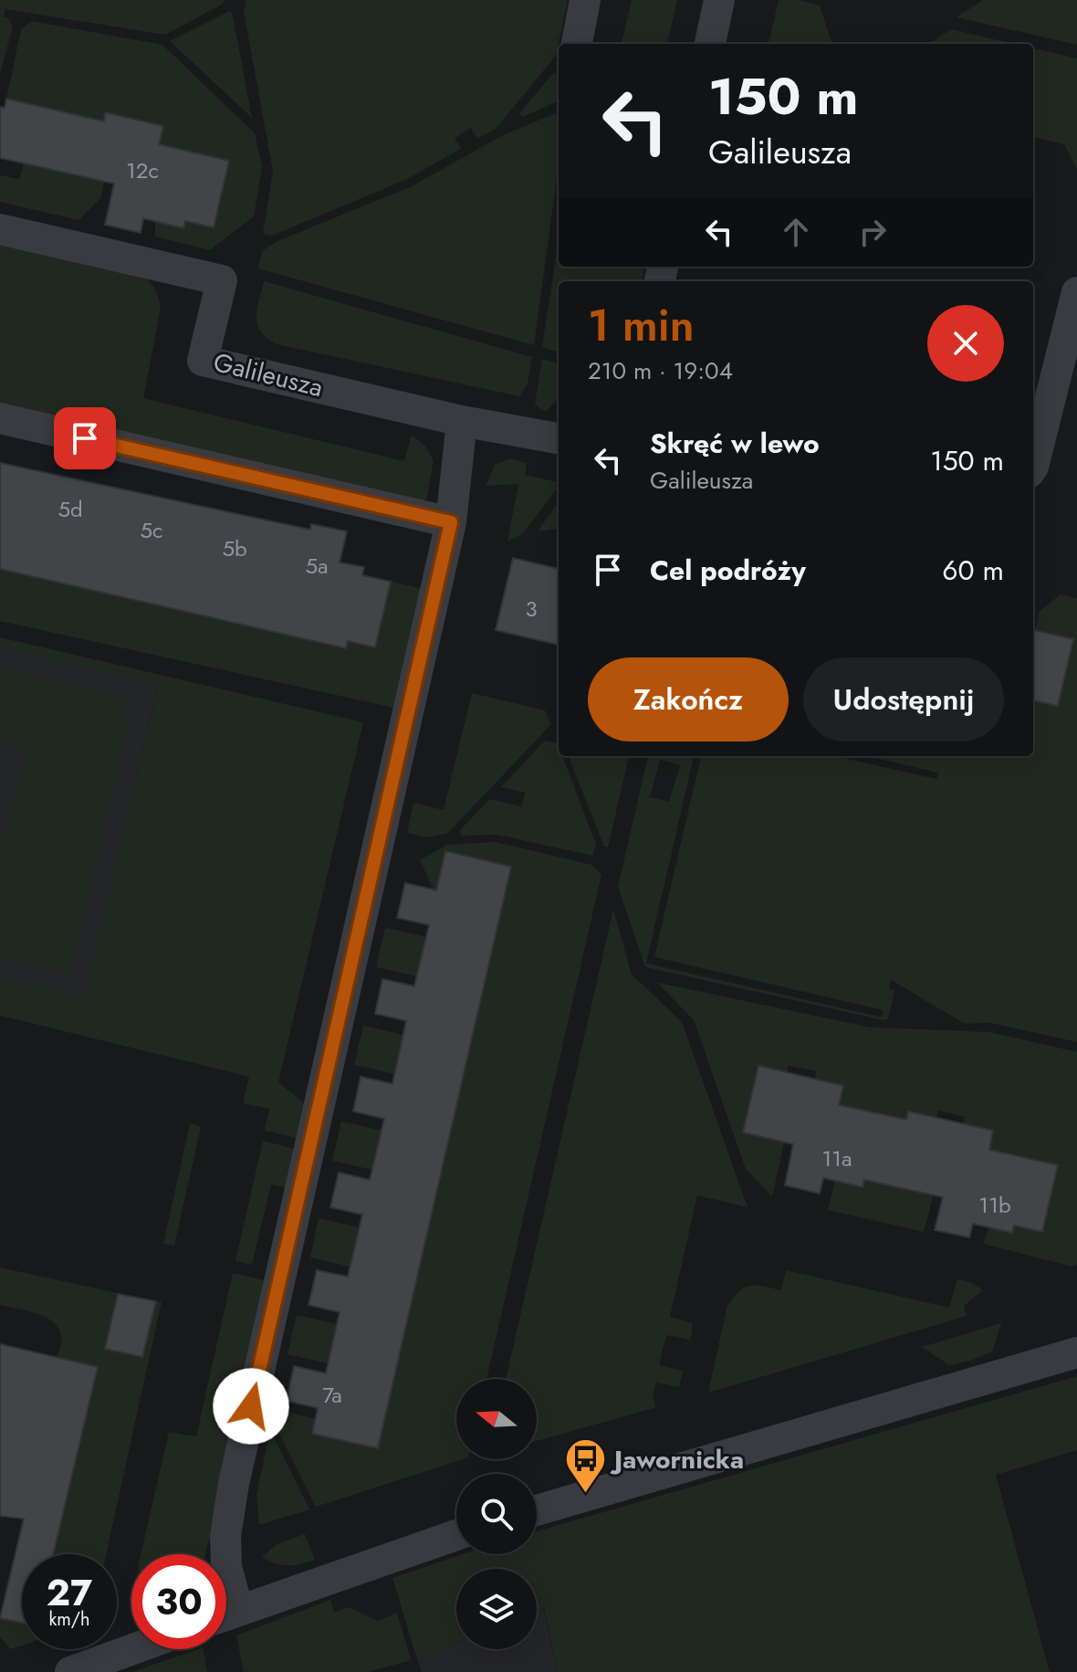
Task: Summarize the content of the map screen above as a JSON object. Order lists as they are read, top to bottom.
{
  "streets": {
    "street": ["Galileusza"]
  },
  "places": {
    "bus stop": ["Jawornicka"]
  },
  "house_numbers": [
    "12c",
    "5d",
    "5c",
    "5b",
    "5a",
    "3",
    "11a",
    "11b",
    "7a"
  ],
  "north": "left",
  "page": {
    "turn": ["150 m", "Galileusza"],
    "heading": ["1 min", "210 m · 19:04"],
    "list": [
      {
        "name": "Skręć w lewo",
        "note": "Galileusza",
        "value": "150 m"
      },
      {
        "name": "Cel podróży",
        "value": "60 m"
      }
    ],
    "buttons": ["Zakończ", "Udostępnij"],
    "speed": "27 km/h",
    "limit": "30"
  }
}
